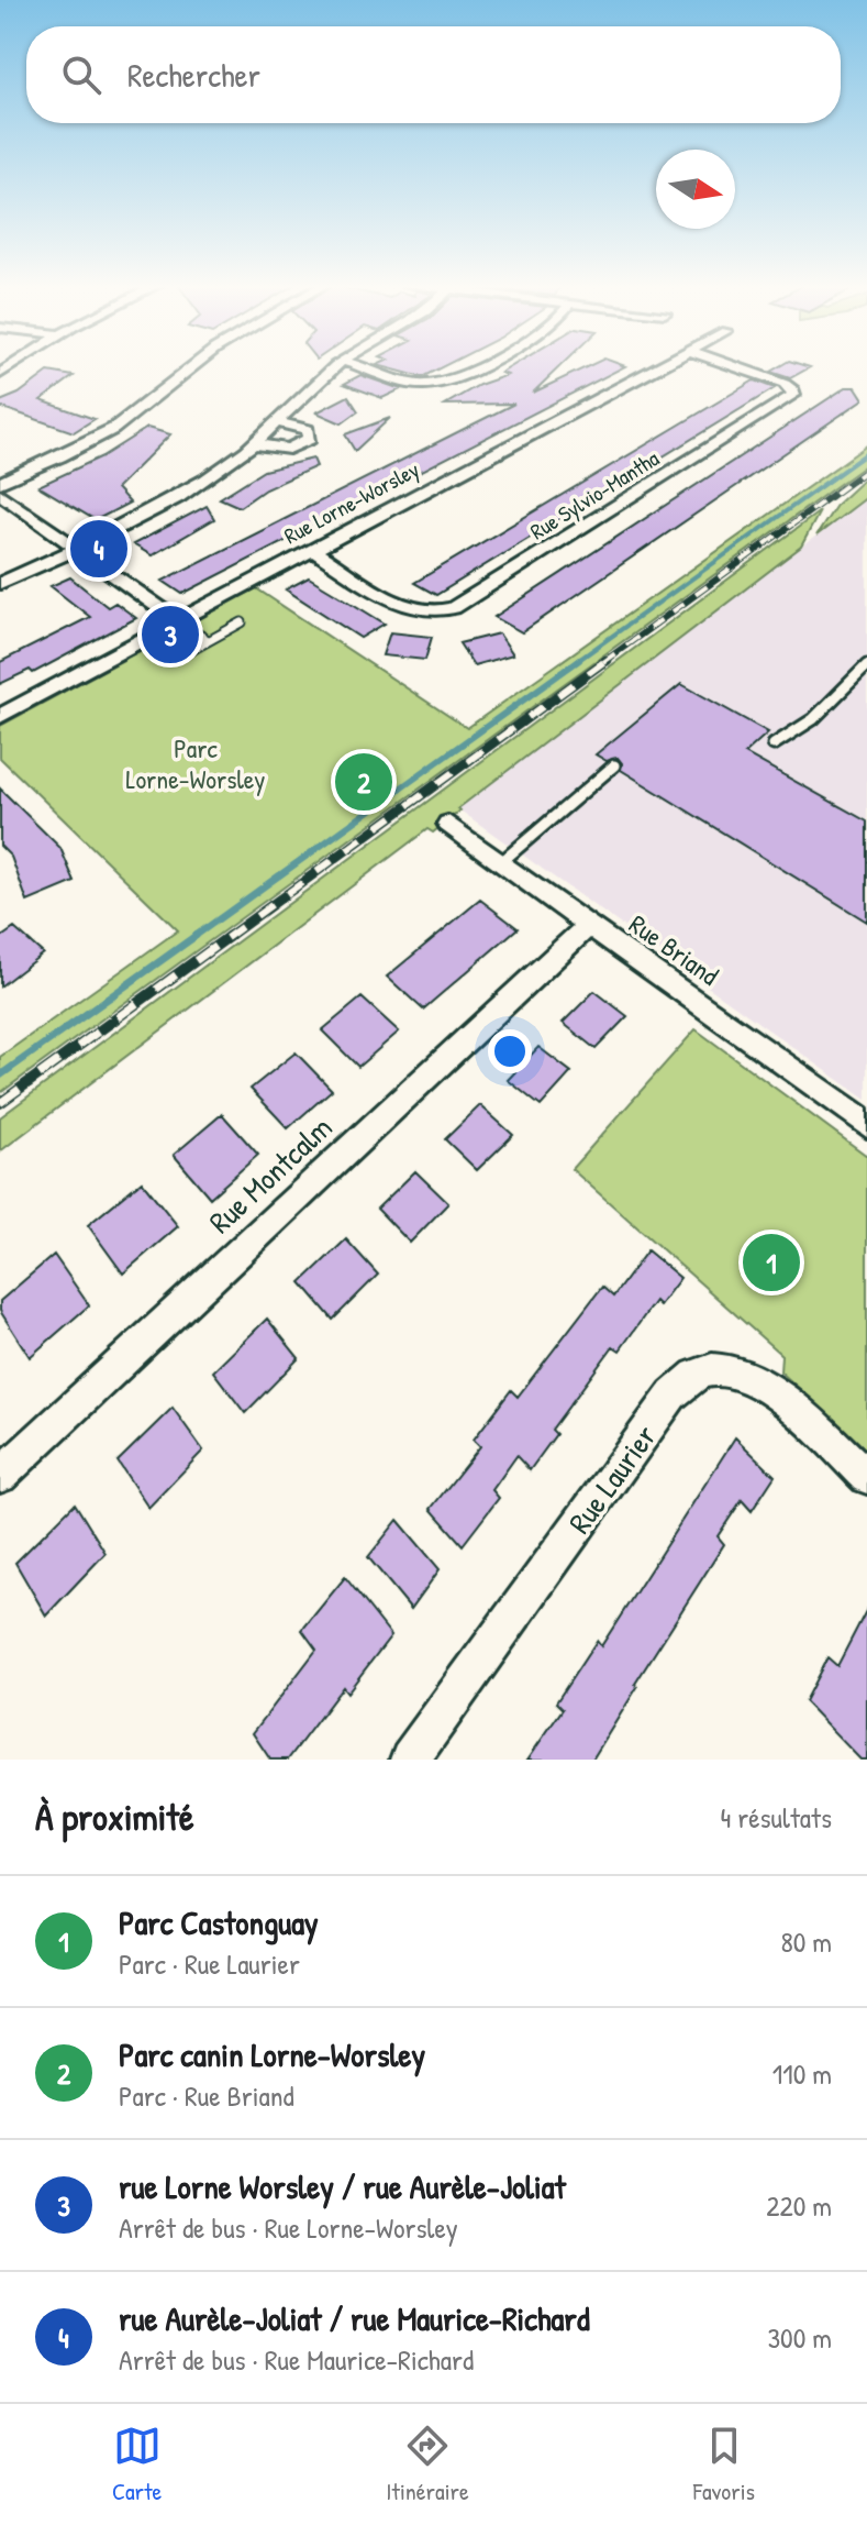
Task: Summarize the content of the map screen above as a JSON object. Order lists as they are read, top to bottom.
{
  "streets": {
    "street": [
      "Rue Sylvio-Mantha",
      "Rue Lorne-Worsley",
      "Rue Briand",
      "Rue Montcalm",
      "Rue Laurier"
    ]
  },
  "crossings": [
    ["Rue Sylvio-Mantha", "Rue Lorne-Worsley"],
    ["Rue Briand", "Rue Montcalm"]
  ],
  "parks": ["Parc Lorne-Worsley"],
  "north": "right",
  "page": {
    "search": "Rechercher",
    "pins": [
      "4",
      "3",
      "2",
      "1"
    ],
    "heading": ["À proximité", "4 résultats"],
    "list": [
      {
        "mark": "1",
        "name": "Parc Castonguay",
        "note": "Parc · Rue Laurier",
        "value": "80 m"
      },
      {
        "mark": "2",
        "name": "Parc canin Lorne-Worsley",
        "note": "Parc · Rue Briand",
        "value": "110 m"
      },
      {
        "mark": "3",
        "name": "rue Lorne Worsley / rue Aurèle-Joliat",
        "note": "Arrêt de bus · Rue Lorne-Worsley",
        "value": "220 m"
      },
      {
        "mark": "4",
        "name": "rue Aurèle-Joliat / rue Maurice-Richard",
        "note": "Arrêt de bus · Rue Maurice-Richard",
        "value": "300 m"
      }
    ],
    "nav": ["Carte", "Itinéraire", "Favoris"]
  }
}
